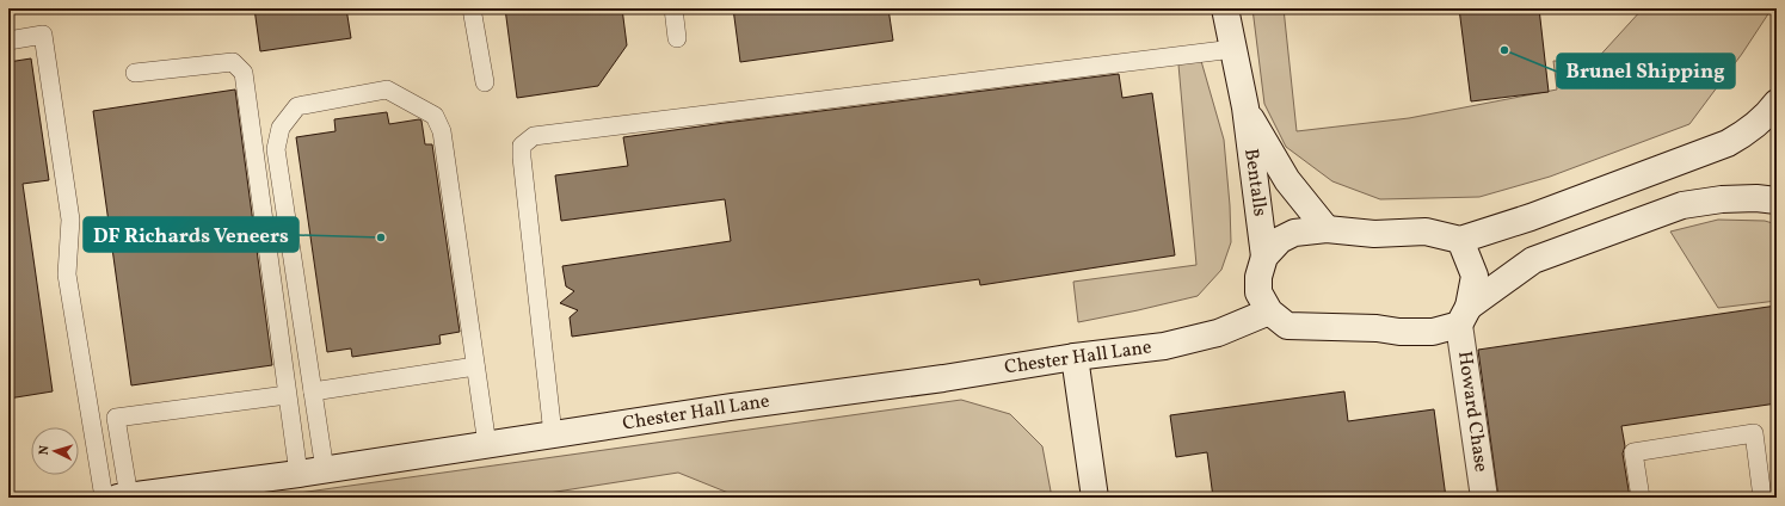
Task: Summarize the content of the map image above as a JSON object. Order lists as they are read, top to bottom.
{
  "streets": {
    "street": ["Bentalls", "Chester Hall Lane", "Howard Chase"]
  },
  "places": ["Brunel Shipping", "DF Richards Veneers"],
  "north": "left"
}
